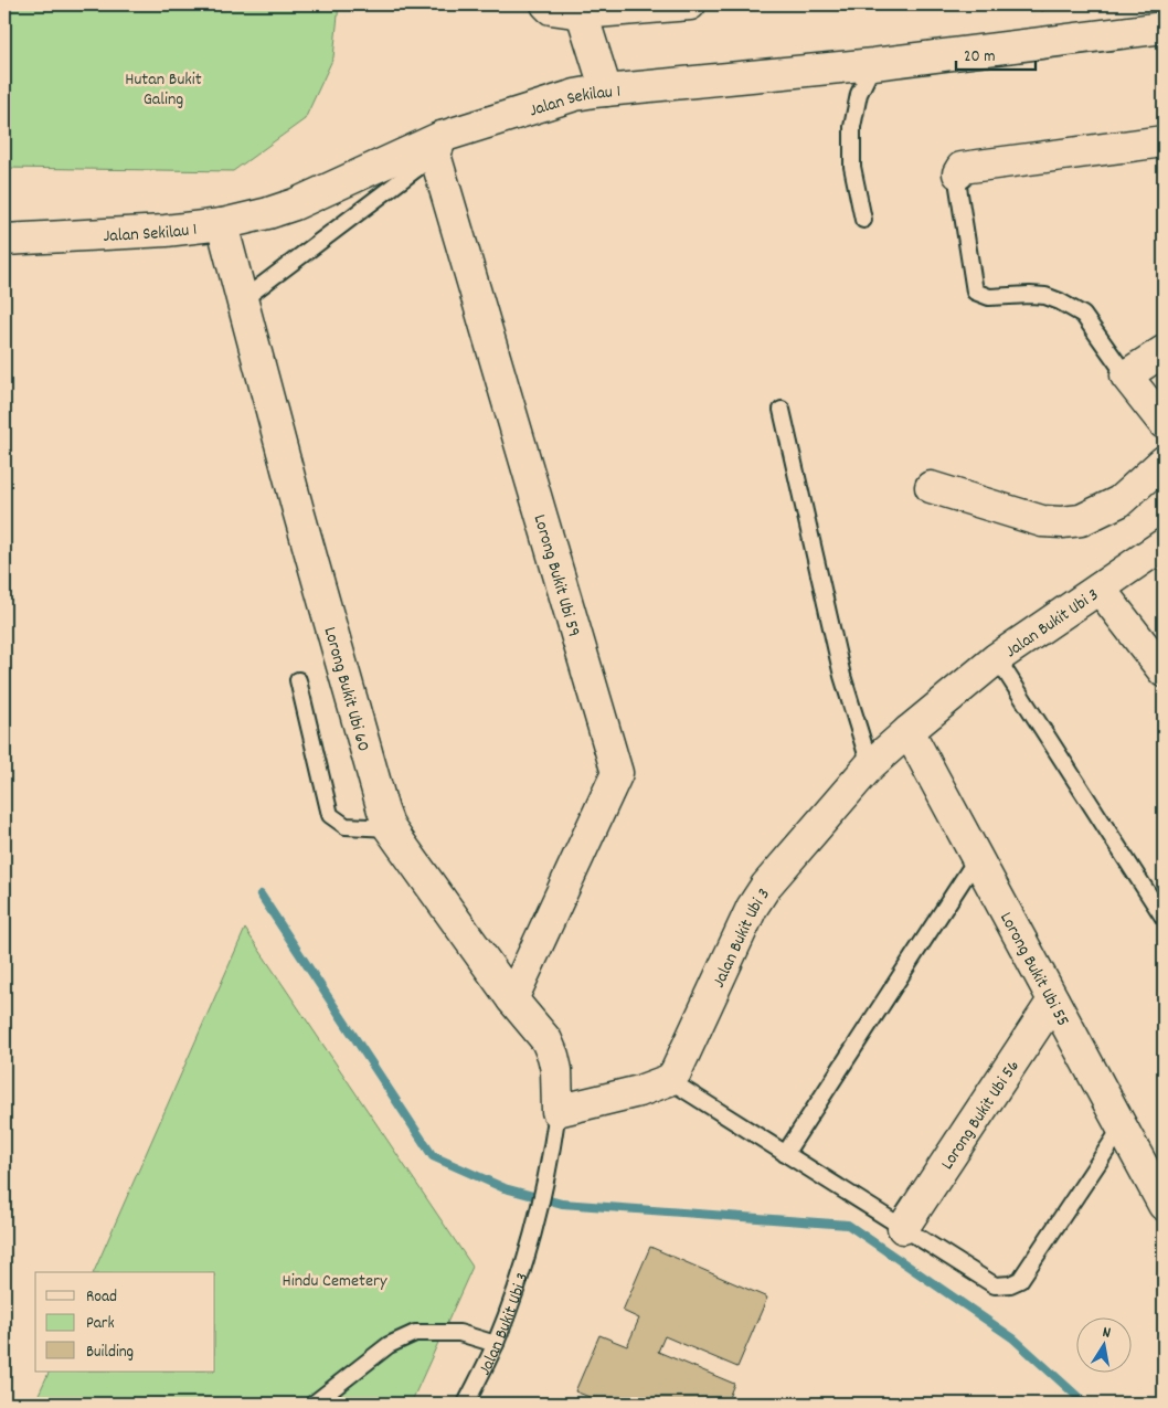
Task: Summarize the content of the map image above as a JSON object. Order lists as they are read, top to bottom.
{
  "streets": {
    "street": [
      "Jalan Sekilau 1",
      "Lorong Bukit Ubi 59",
      "Jalan Bukit Ubi 3",
      "Lorong Bukit Ubi 60",
      "Lorong Bukit Ubi 55",
      "Lorong Bukit Ubi 56"
    ]
  },
  "crossings": [
    ["Jalan Sekilau 1", "Lorong Bukit Ubi 59"],
    ["Jalan Sekilau 1", "Lorong Bukit Ubi 60"],
    ["Lorong Bukit Ubi 59", "Lorong Bukit Ubi 60"],
    ["Jalan Bukit Ubi 3", "Lorong Bukit Ubi 60"],
    ["Jalan Bukit Ubi 3", "Lorong Bukit Ubi 55"],
    ["Lorong Bukit Ubi 55", "Lorong Bukit Ubi 56"]
  ],
  "parks": ["Hutan Bukit Galing", "Hindu Cemetery"],
  "legend": ["Road", "Park", "Building"],
  "scale_bar": "20 m",
  "north": "top"
}
